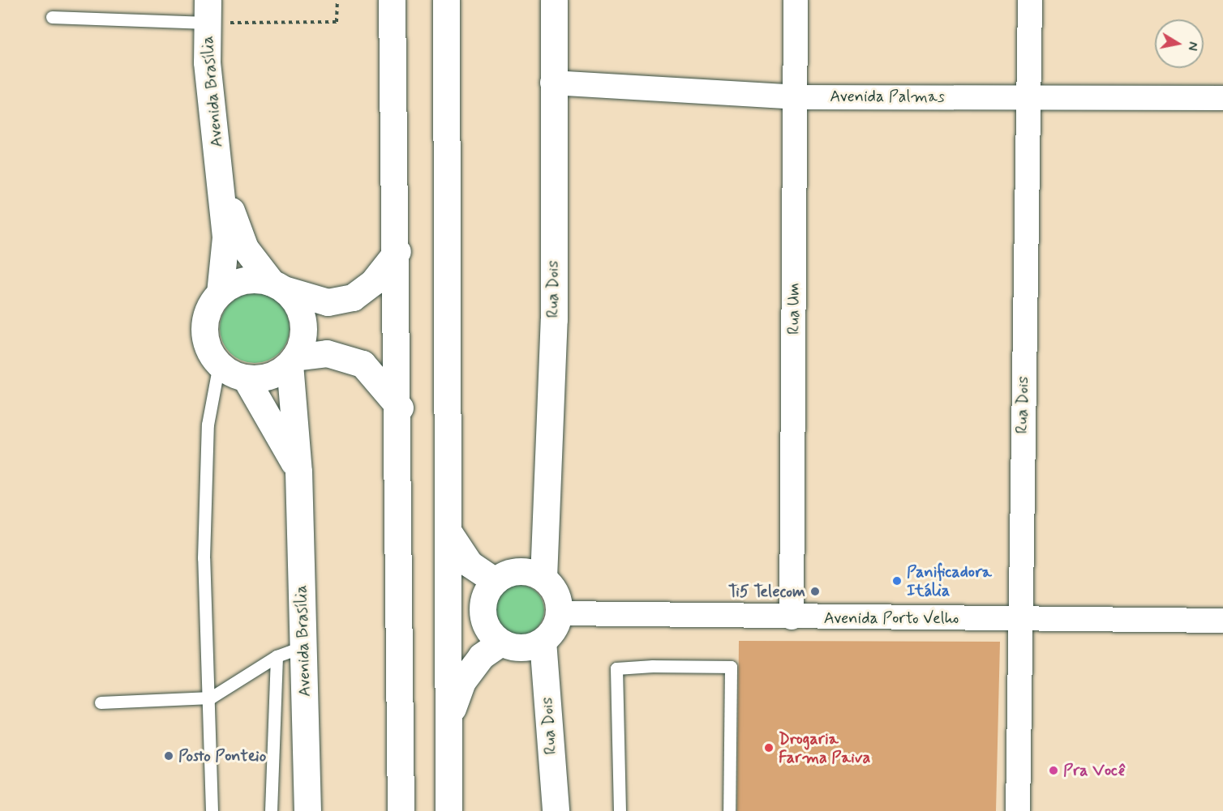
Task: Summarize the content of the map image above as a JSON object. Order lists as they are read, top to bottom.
{
  "streets": {
    "main road": ["Avenida Brasília", "Rua Dois"],
    "street": ["Avenida Palmas", "Rua Um", "Avenida Porto Velho"]
  },
  "crossings": [
    ["Avenida Palmas", "Rua Dois"],
    ["Avenida Palmas", "Rua Um"],
    ["Rua Dois", "Avenida Porto Velho"],
    ["Rua Um", "Avenida Porto Velho"]
  ],
  "places": [
    "Panificadora Itália",
    "Ti5 Telecom",
    "Drogaria Farma Paiva",
    "Posto Ponteio",
    "Pra Você"
  ],
  "north": "right"
}
